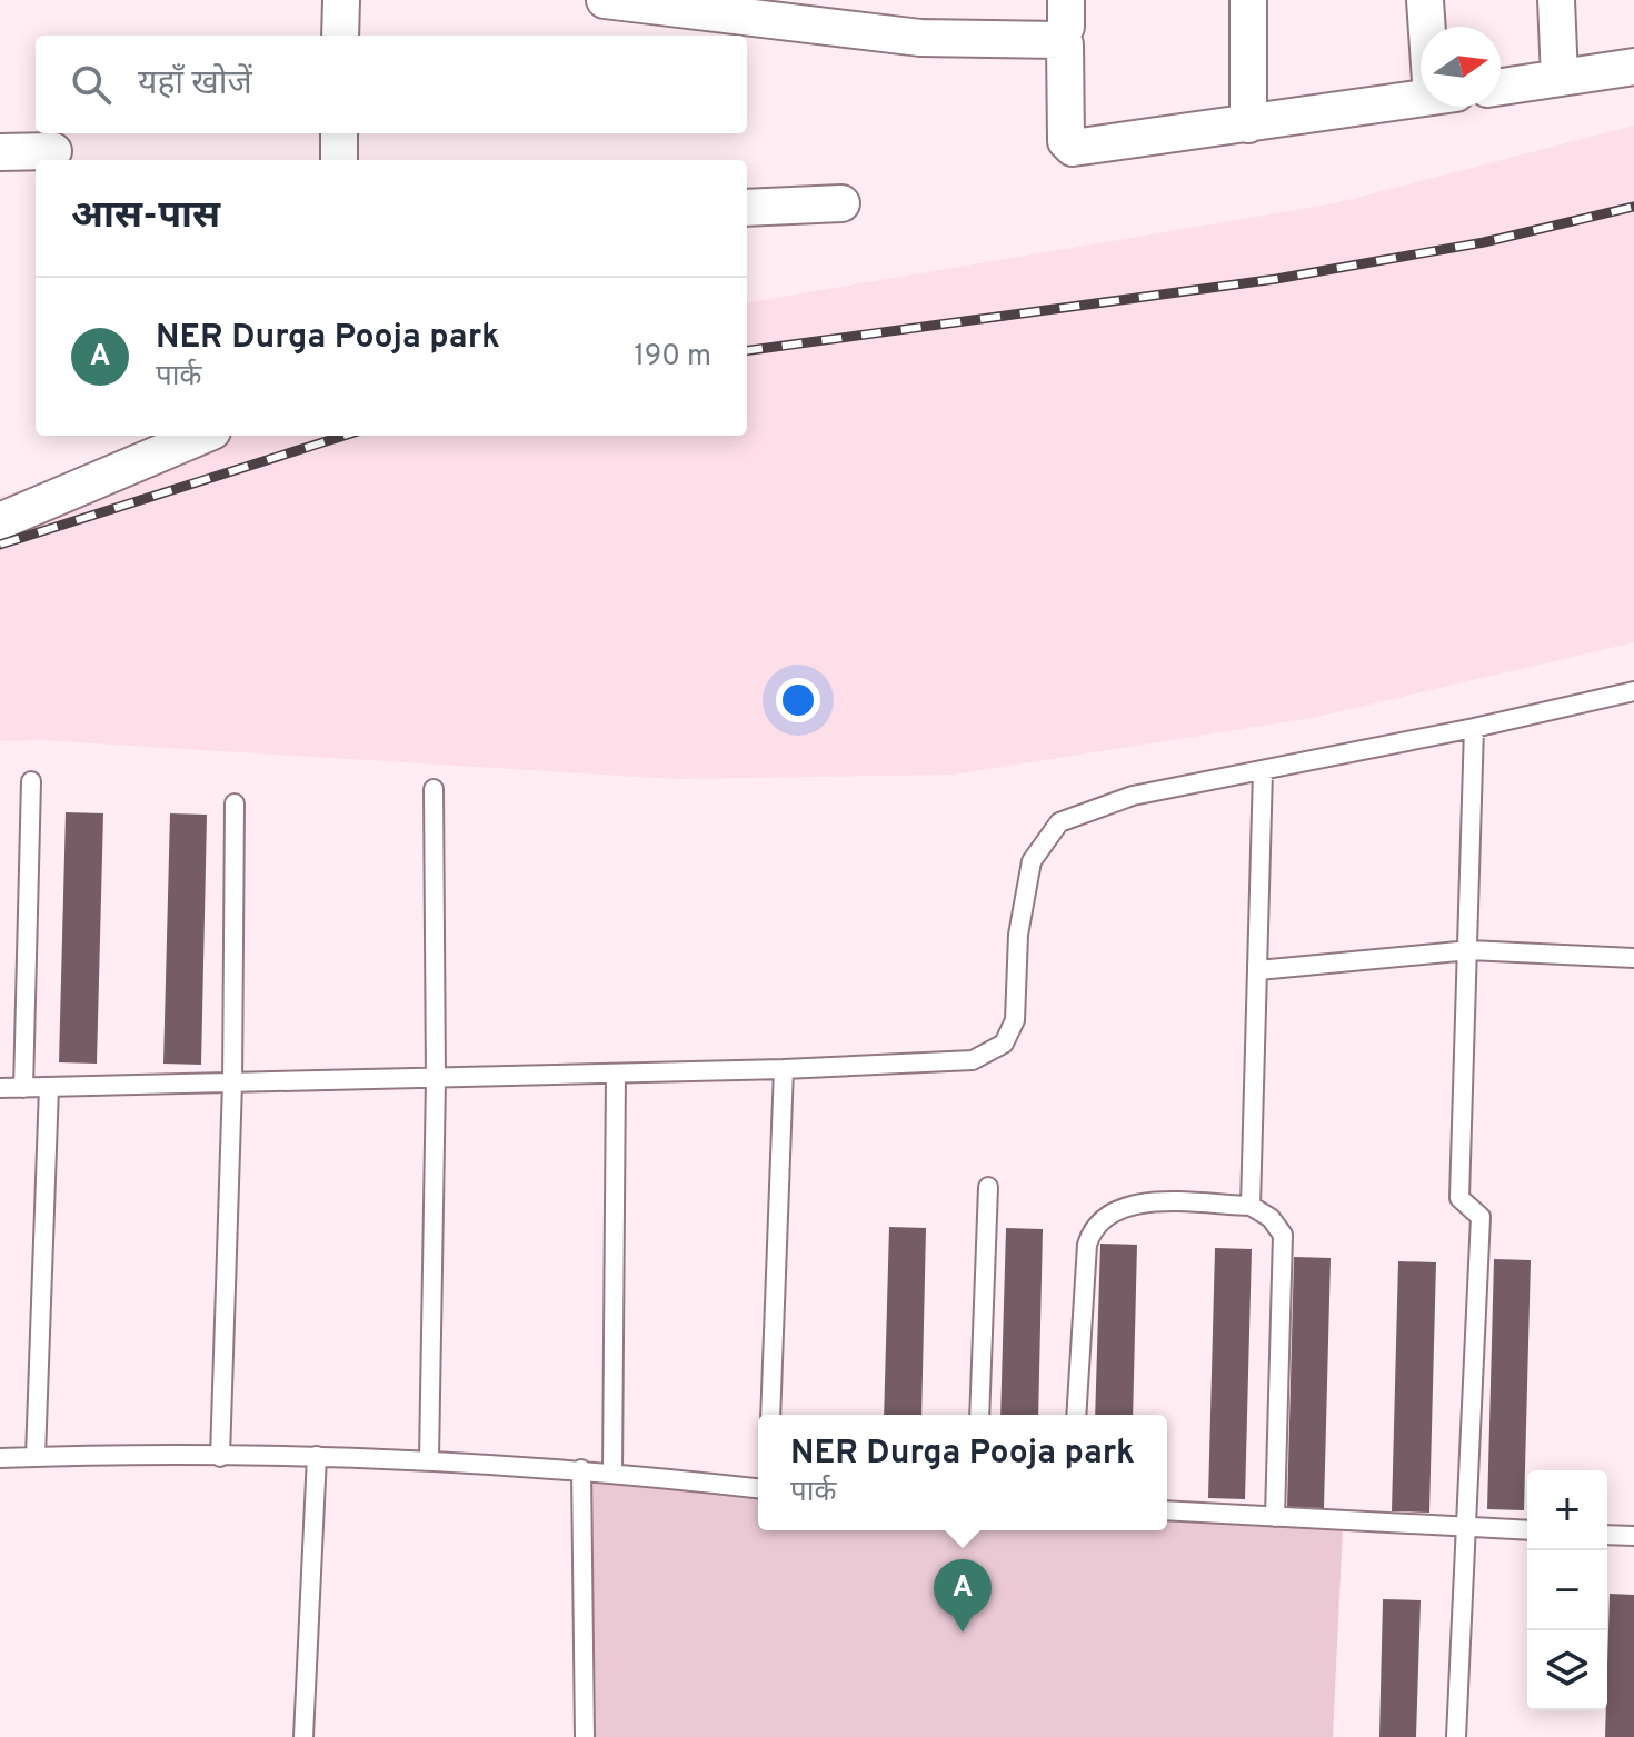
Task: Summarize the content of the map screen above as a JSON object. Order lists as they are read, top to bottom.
{
  "north": "right",
  "page": {
    "search": "यहाँ खोजें",
    "heading": "आस-पास",
    "list": [
      {
        "mark": "A",
        "name": "NER Durga Pooja park",
        "note": "पार्क",
        "value": "190 m"
      }
    ],
    "popup": ["NER Durga Pooja park", "पार्क"],
    "map_buttons": ["+", "−"],
    "pins": "A"
  }
}
